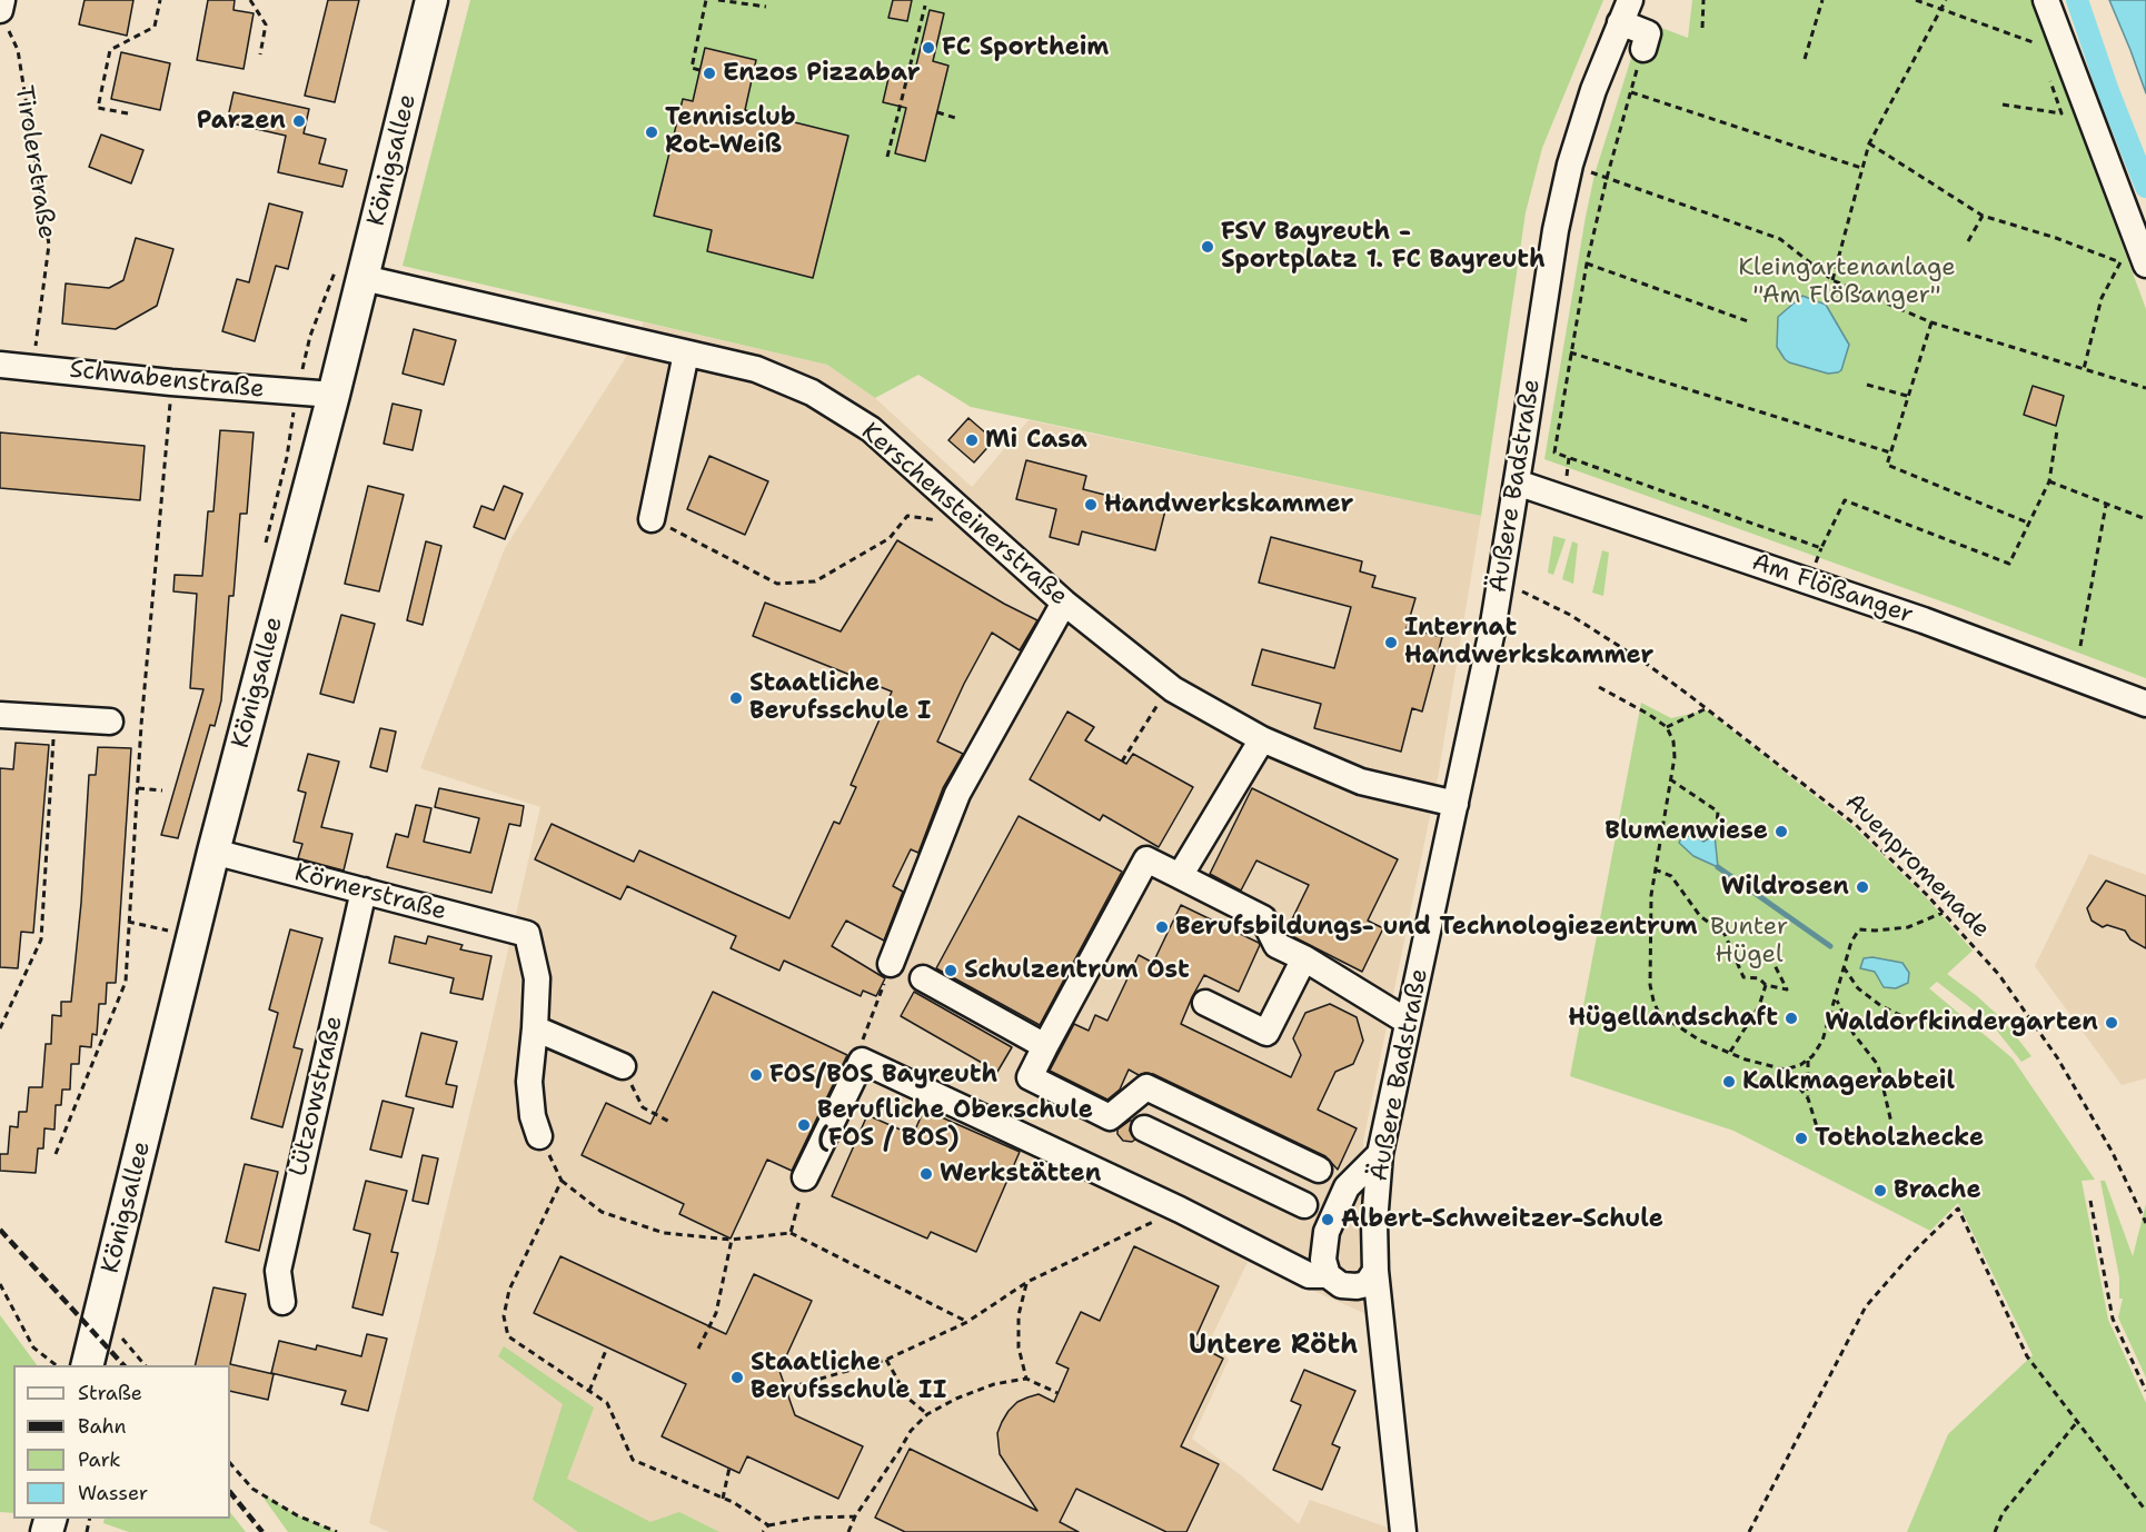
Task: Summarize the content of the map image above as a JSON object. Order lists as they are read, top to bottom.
{
  "streets": {
    "main road": ["Königsallee"],
    "street": [
      "Schwabenstraße",
      "Äußere Badstraße",
      "Kerschensteinerstraße",
      "Am Flößanger",
      "Körnerstraße",
      "Lützowstraße"
    ],
    "path": ["Tirolerstraße", "Auenpromenade"]
  },
  "crossings": [
    ["Königsallee", "Schwabenstraße"],
    ["Königsallee", "Kerschensteinerstraße"],
    ["Königsallee", "Körnerstraße"],
    ["Tirolerstraße", "Schwabenstraße"],
    ["Äußere Badstraße", "Kerschensteinerstraße"],
    ["Äußere Badstraße", "Am Flößanger"],
    ["Äußere Badstraße", "Auenpromenade"],
    ["Körnerstraße", "Lützowstraße"]
  ],
  "districts": ["Untere Röth"],
  "parks": ["Kleingartenanlage \"Am Flößanger\"", "Bunter Hügel"],
  "places": [
    "FC Sportheim",
    "Enzos Pizzabar",
    "Parzen",
    "Tennisclub Rot-Weiß",
    "FSV Bayreuth - Sportplatz 1. FC Bayreuth",
    "Mi Casa",
    "Handwerkskammer",
    "Internat Handwerkskammer",
    "Staatliche Berufsschule I",
    "Blumenwiese",
    "Wildrosen",
    "Berufsbildungs- und Technologiezentrum",
    "Schulzentrum Ost",
    "Hügellandschaft",
    "Waldorfkindergarten",
    "FOS/BOS Bayreuth",
    "Kalkmagerabteil",
    "Berufliche Oberschule (FOS / BOS)",
    "Totholzhecke",
    "Werkstätten",
    "Brache",
    "Albert-Schweitzer-Schule",
    "Staatliche Berufsschule II"
  ],
  "legend": [
    "Straße",
    "Bahn",
    "Park",
    "Wasser"
  ]
}
